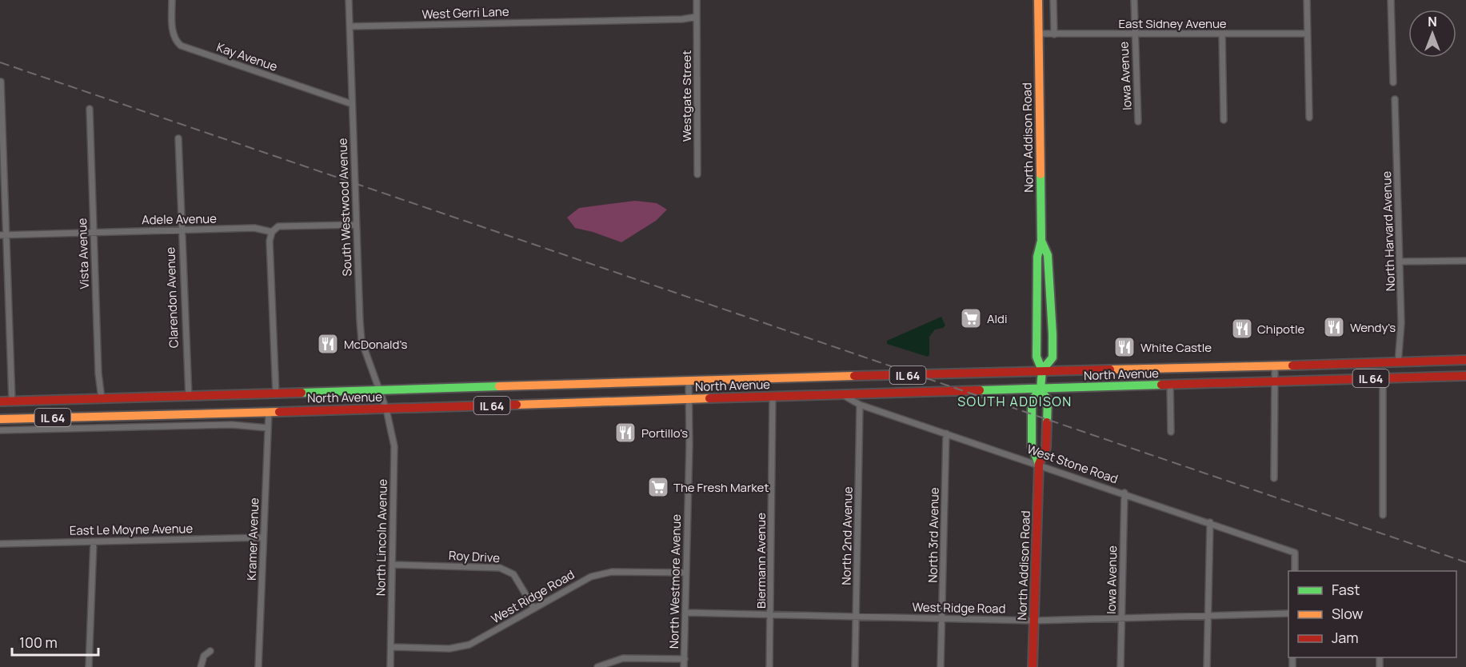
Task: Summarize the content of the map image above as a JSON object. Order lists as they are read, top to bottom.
{
  "streets": {
    "main road": ["North Addison Road", "North Avenue", "IL 64"],
    "street": [
      "West Gerri Lane",
      "East Sidney Avenue",
      "Kay Avenue",
      "Iowa Avenue",
      "Westgate Street",
      "South Westwood Avenue",
      "Adele Avenue",
      "North Harvard Avenue",
      "Vista Avenue",
      "Clarendon Avenue",
      "West Stone Road",
      "East Le Moyne Avenue",
      "North 3rd Avenue",
      "North 2nd Avenue",
      "North Lincoln Avenue",
      "Kramer Avenue",
      "Roy Drive",
      "Biermann Avenue",
      "North Westmore Avenue",
      "West Ridge Road"
    ]
  },
  "crossings": [
    ["West Gerri Lane", "Westgate Street"],
    ["West Gerri Lane", "South Westwood Avenue"],
    ["East Sidney Avenue", "Iowa Avenue"],
    ["East Sidney Avenue", "North Addison Road"],
    ["Kay Avenue", "South Westwood Avenue"],
    ["Iowa Avenue", "West Stone Road"],
    ["Iowa Avenue", "West Ridge Road"],
    ["North Addison Road", "North Avenue"],
    ["North Addison Road", "West Stone Road"],
    ["North Addison Road", "West Ridge Road"],
    ["South Westwood Avenue", "Adele Avenue"],
    ["South Westwood Avenue", "North Avenue"],
    ["South Westwood Avenue", "North Lincoln Avenue"],
    ["Adele Avenue", "Vista Avenue"],
    ["Adele Avenue", "Clarendon Avenue"],
    ["North Harvard Avenue", "North Avenue"],
    ["Vista Avenue", "North Avenue"],
    ["Clarendon Avenue", "North Avenue"],
    ["North Avenue", "West Stone Road"],
    ["North Avenue", "North Lincoln Avenue"],
    ["North Avenue", "Kramer Avenue"],
    ["North Avenue", "Biermann Avenue"],
    ["North Avenue", "North Westmore Avenue"],
    ["West Stone Road", "North 3rd Avenue"],
    ["West Stone Road", "North 2nd Avenue"],
    ["East Le Moyne Avenue", "Kramer Avenue"],
    ["North 3rd Avenue", "West Ridge Road"],
    ["North 2nd Avenue", "West Ridge Road"],
    ["North Lincoln Avenue", "Roy Drive"],
    ["North Lincoln Avenue", "West Ridge Road"],
    ["Roy Drive", "West Ridge Road"],
    ["Biermann Avenue", "West Ridge Road"],
    ["North Westmore Avenue", "West Ridge Road"]
  ],
  "districts": ["SOUTH ADDISON"],
  "places": {
    "supermarket": ["Aldi", "The Fresh Market"],
    "restaurant": [
      "Wendy's",
      "Chipotle",
      "McDonald's",
      "White Castle",
      "Portillo's"
    ]
  },
  "legend": ["Fast", "Slow", "Jam"],
  "scale_bar": "100 m",
  "north": "top"
}
